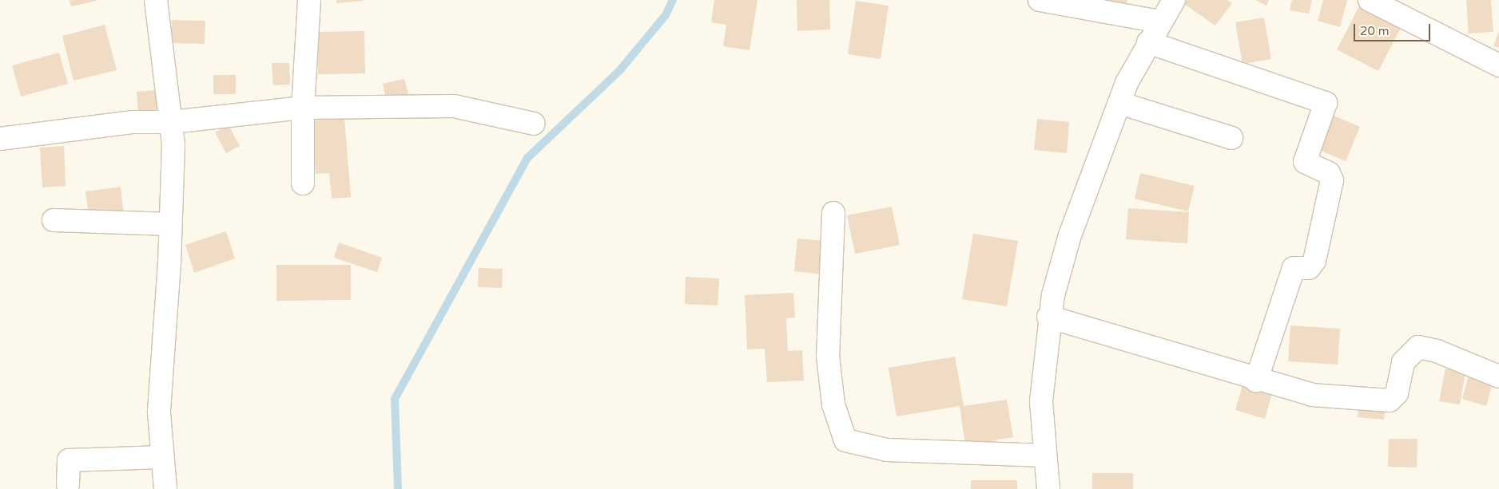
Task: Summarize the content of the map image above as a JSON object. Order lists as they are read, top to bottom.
{
  "scale_bar": "20 m"
}
